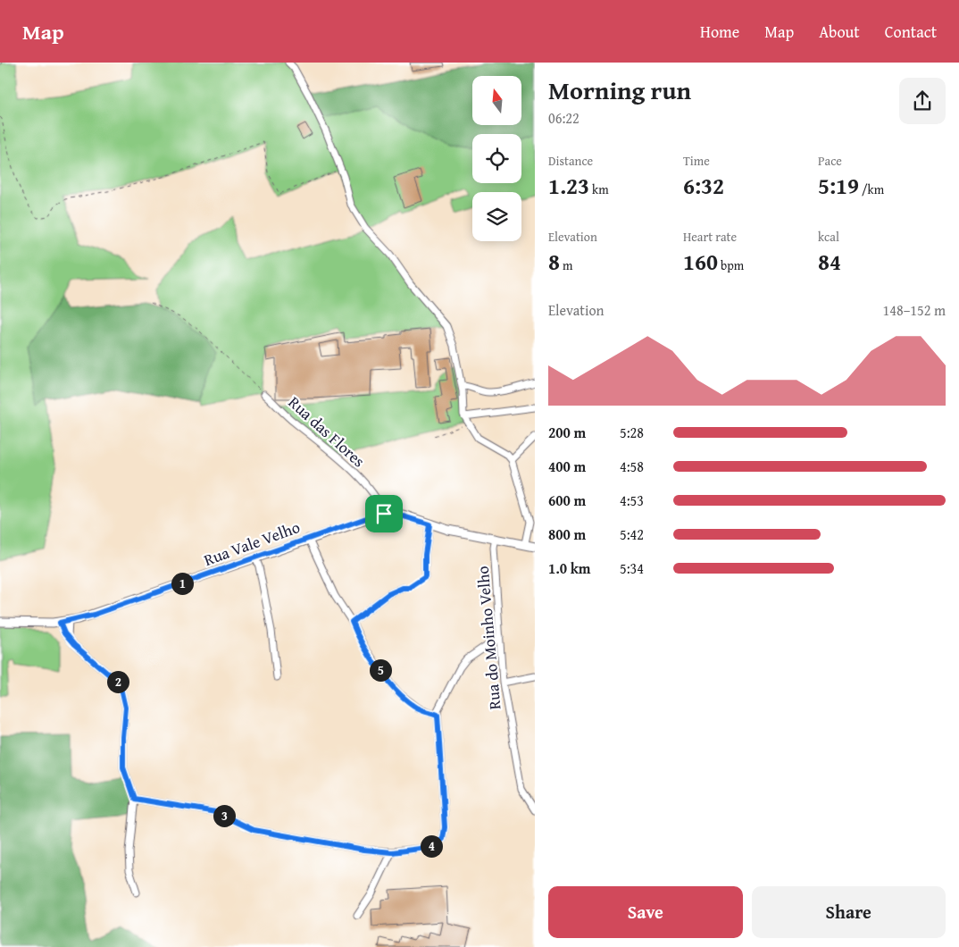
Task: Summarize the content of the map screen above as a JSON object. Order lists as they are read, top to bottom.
{
  "streets": {
    "street": ["Rua das Flores", "Rua Vale Velho", "Rua do Moinho Velho"]
  },
  "crossings": [
    ["Rua das Flores", "Rua Vale Velho"],
    ["Rua Vale Velho", "Rua do Moinho Velho"]
  ],
  "north": "top",
  "page": {
    "header": "Map",
    "nav": [
      "Home",
      "Map",
      "About",
      "Contact"
    ],
    "heading": ["Morning run", "06:22"],
    "stats": [
      ["Distance", "1.23 km"],
      ["Time", "6:32"],
      ["Pace", "5:19 /km"],
      ["Elevation", "8 m"],
      ["Heart rate", "160 bpm"],
      ["kcal", "84"]
    ],
    "chart": ["Elevation", "148–152 m"],
    "list": [
      {
        "name": "200 m",
        "note": "5:28"
      },
      {
        "name": "400 m",
        "note": "4:58"
      },
      {
        "name": "600 m",
        "note": "4:53"
      },
      {
        "name": "800 m",
        "note": "5:42"
      },
      {
        "name": "1.0 km",
        "note": "5:34"
      }
    ],
    "pins": [
      "1",
      "5",
      "2",
      "3",
      "4"
    ],
    "buttons": ["Save", "Share"]
  }
}
